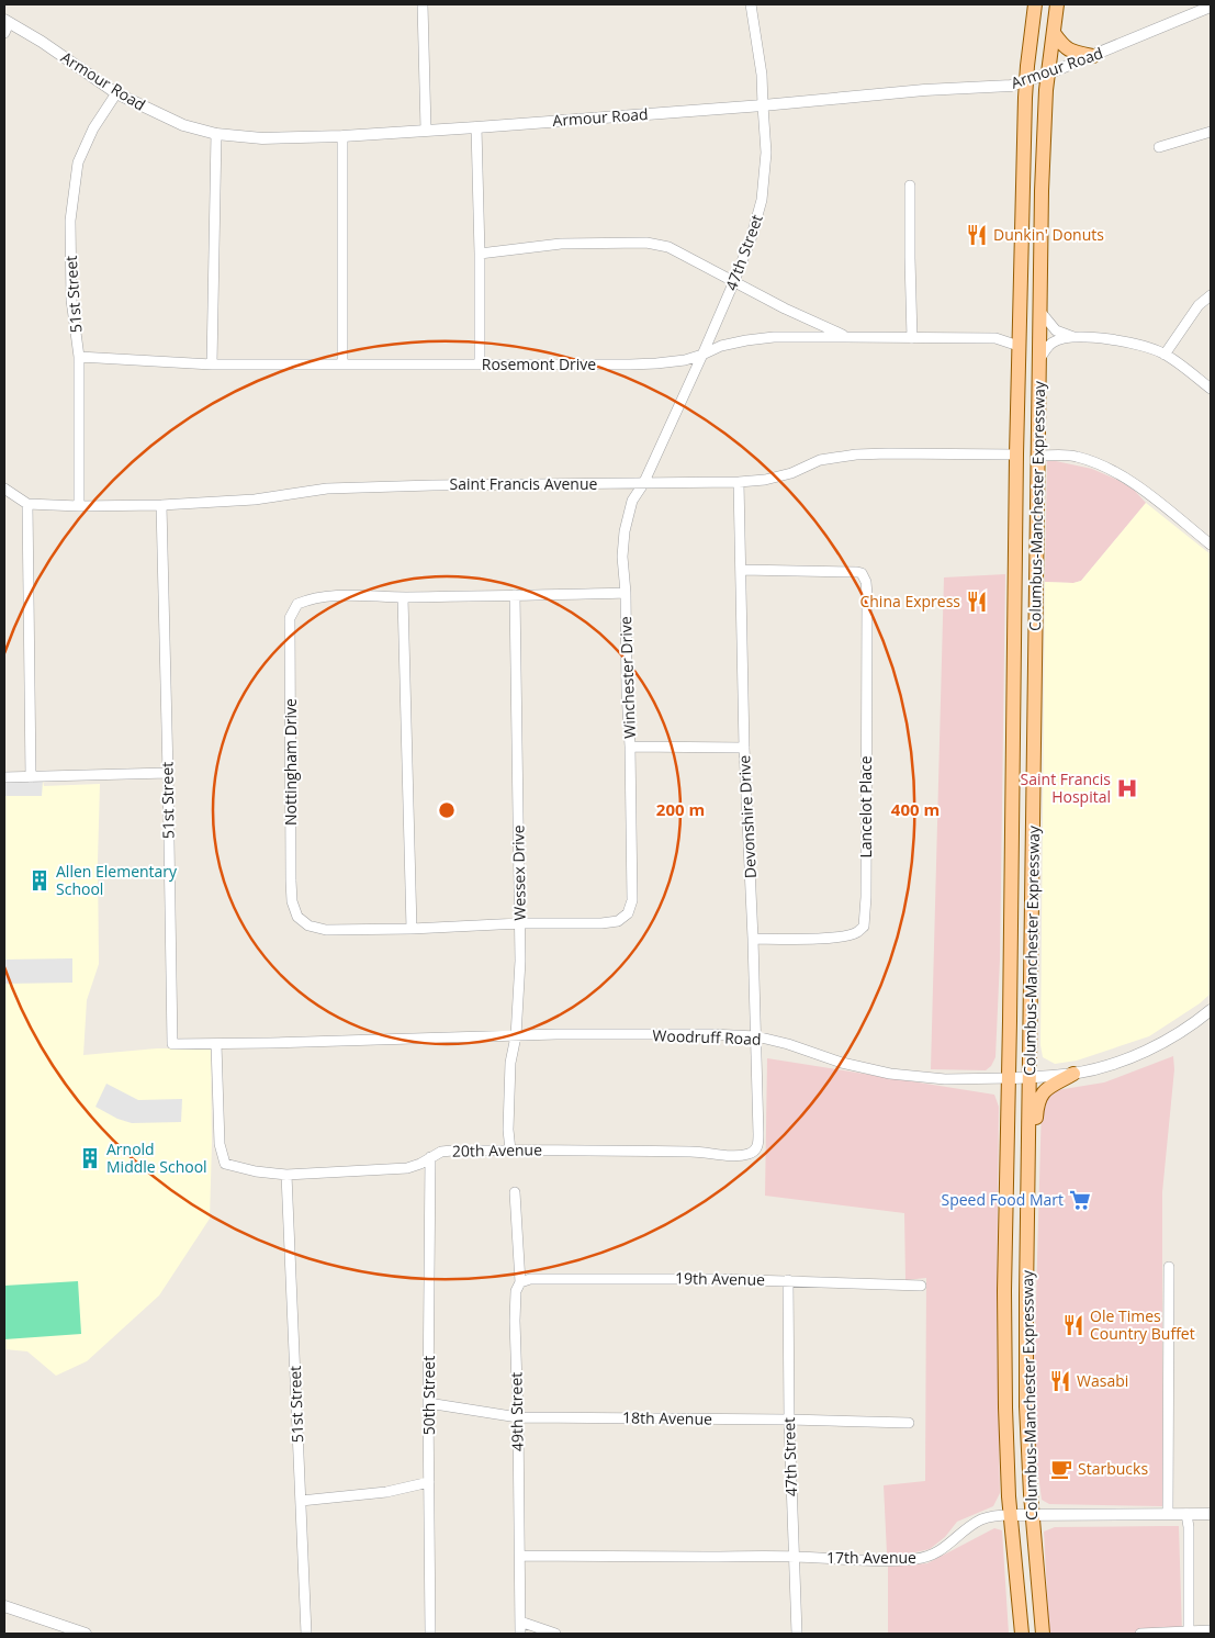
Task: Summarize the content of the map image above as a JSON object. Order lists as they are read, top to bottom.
{
  "streets": {
    "main road": ["Columbus-Manchester Expressway"],
    "street": [
      "Armour Road",
      "47th Street",
      "51st Street",
      "Rosemont Drive",
      "Saint Francis Avenue",
      "Winchester Drive",
      "Nottingham Drive",
      "Lancelot Place",
      "Devonshire Drive",
      "Wessex Drive",
      "Woodruff Road",
      "20th Avenue",
      "19th Avenue",
      "50th Street",
      "49th Street",
      "18th Avenue",
      "17th Avenue"
    ]
  },
  "crossings": [
    ["Armour Road", "47th Street"],
    ["Armour Road", "51st Street"],
    ["Armour Road", "Columbus-Manchester Expressway"],
    ["47th Street", "Rosemont Drive"],
    ["47th Street", "Saint Francis Avenue"],
    ["47th Street", "Winchester Drive"],
    ["47th Street", "19th Avenue"],
    ["47th Street", "18th Avenue"],
    ["47th Street", "17th Avenue"],
    ["51st Street", "Rosemont Drive"],
    ["51st Street", "Saint Francis Avenue"],
    ["51st Street", "Woodruff Road"],
    ["51st Street", "20th Avenue"],
    ["Rosemont Drive", "Columbus-Manchester Expressway"],
    ["Saint Francis Avenue", "Columbus-Manchester Expressway"],
    ["Saint Francis Avenue", "Winchester Drive"],
    ["Saint Francis Avenue", "Devonshire Drive"],
    ["Columbus-Manchester Expressway", "Woodruff Road"],
    ["Columbus-Manchester Expressway", "17th Avenue"],
    ["Winchester Drive", "Wessex Drive"],
    ["Lancelot Place", "Devonshire Drive"],
    ["Devonshire Drive", "Woodruff Road"],
    ["Devonshire Drive", "20th Avenue"],
    ["Wessex Drive", "Woodruff Road"],
    ["Wessex Drive", "20th Avenue"],
    ["Woodruff Road", "20th Avenue"],
    ["20th Avenue", "50th Street"],
    ["19th Avenue", "49th Street"],
    ["50th Street", "18th Avenue"],
    ["49th Street", "18th Avenue"],
    ["49th Street", "17th Avenue"]
  ],
  "places": {
    "restaurant": [
      "Dunkin' Donuts",
      "China Express",
      "Ole Times Country Buffet",
      "Wasabi"
    ],
    "hospital": ["Saint Francis Hospital"],
    "building": ["Allen Elementary School", "Arnold Middle School"],
    "supermarket": ["Speed Food Mart"],
    "cafe": ["Starbucks"]
  },
  "rings": ["200 m", "400 m"]
}
